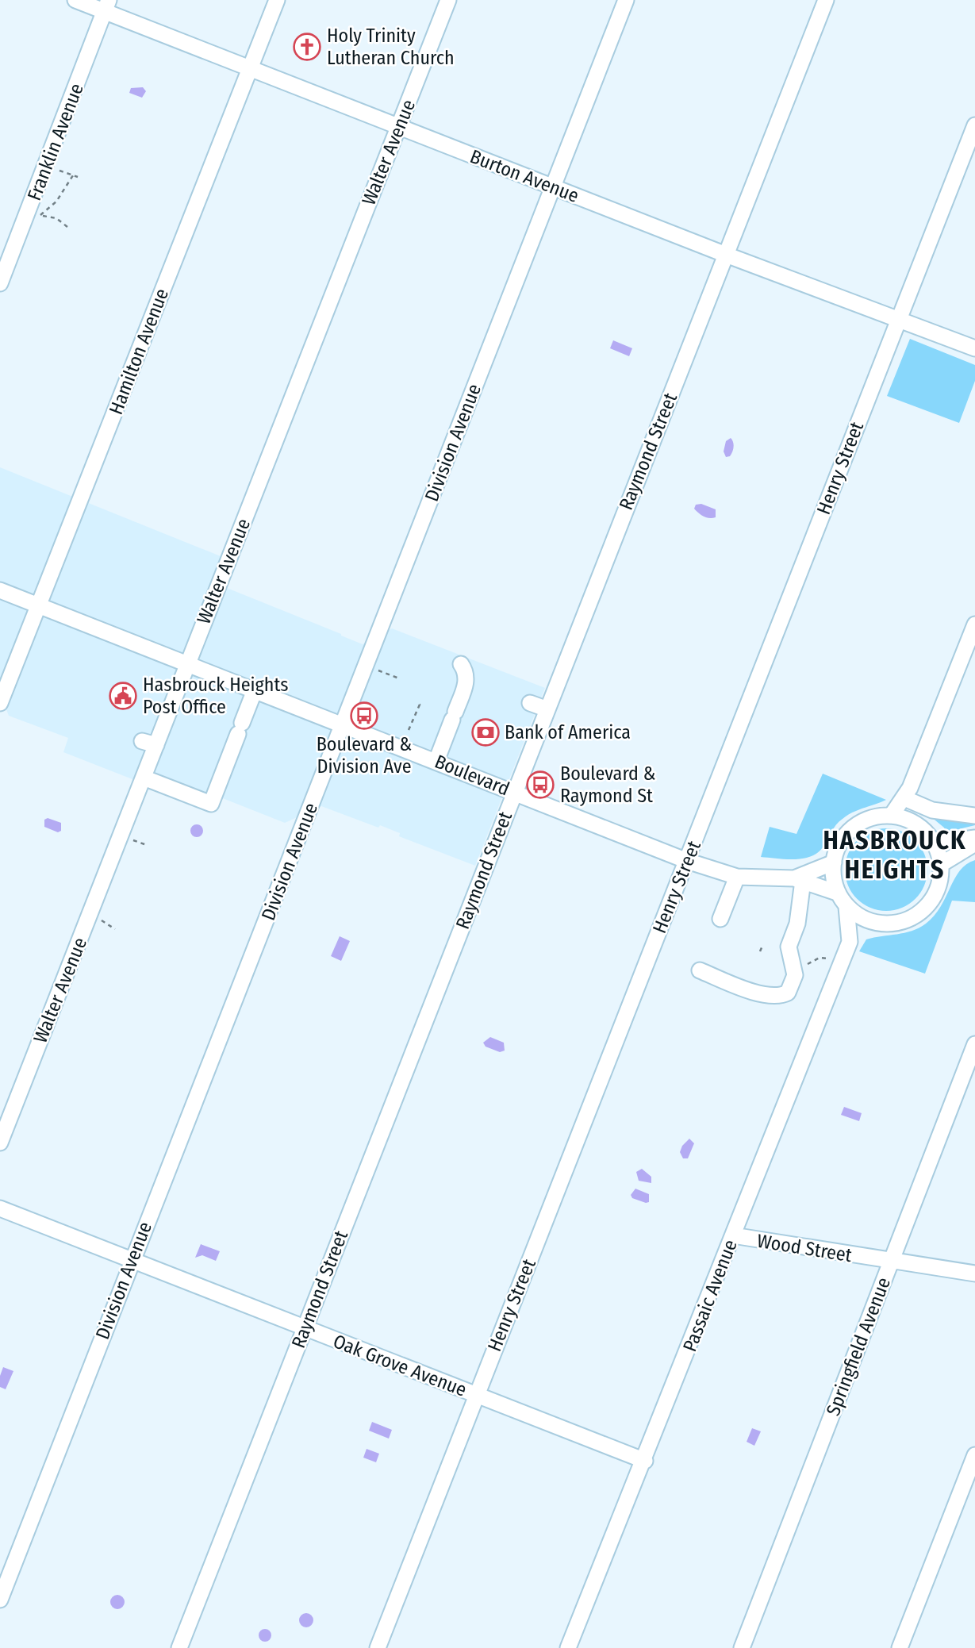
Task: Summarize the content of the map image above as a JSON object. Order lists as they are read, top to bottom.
{
  "streets": {
    "street": [
      "Franklin Avenue",
      "Walter Avenue",
      "Burton Avenue",
      "Hamilton Avenue",
      "Division Avenue",
      "Raymond Street",
      "Henry Street",
      "Boulevard",
      "Wood Street",
      "Passaic Avenue",
      "Springfield Avenue",
      "Oak Grove Avenue"
    ]
  },
  "crossings": [
    ["Franklin Avenue", "Burton Avenue"],
    ["Walter Avenue", "Burton Avenue"],
    ["Walter Avenue", "Boulevard"],
    ["Burton Avenue", "Hamilton Avenue"],
    ["Burton Avenue", "Division Avenue"],
    ["Burton Avenue", "Raymond Street"],
    ["Burton Avenue", "Henry Street"],
    ["Hamilton Avenue", "Boulevard"],
    ["Division Avenue", "Boulevard"],
    ["Division Avenue", "Oak Grove Avenue"],
    ["Raymond Street", "Boulevard"],
    ["Raymond Street", "Oak Grove Avenue"],
    ["Henry Street", "Boulevard"],
    ["Henry Street", "Oak Grove Avenue"],
    ["Boulevard", "Passaic Avenue"],
    ["Wood Street", "Passaic Avenue"],
    ["Wood Street", "Springfield Avenue"],
    ["Passaic Avenue", "Oak Grove Avenue"]
  ],
  "districts": ["HASBROUCK HEIGHTS"],
  "places": {
    "church": ["Holy Trinity Lutheran Church"],
    "public building": ["Hasbrouck Heights Post Office"],
    "bus stop": ["Boulevard & Division Ave", "Boulevard & Raymond St"],
    "bank": ["Bank of America"]
  }
}
